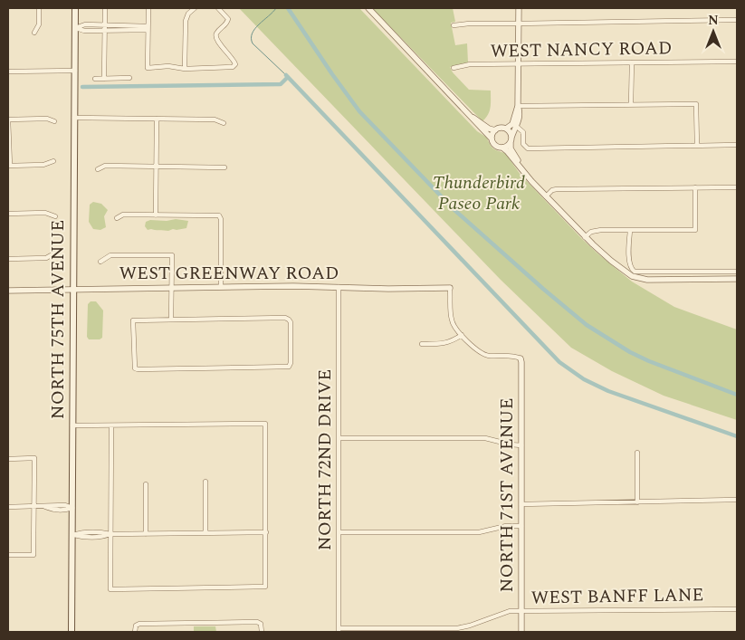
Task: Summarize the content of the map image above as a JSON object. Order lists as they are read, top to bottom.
{
  "streets": {
    "main road": ["NORTH 75TH AVENUE"],
    "street": [
      "WEST NANCY ROAD",
      "WEST GREENWAY ROAD",
      "NORTH 72ND DRIVE",
      "NORTH 71ST AVENUE",
      "WEST BANFF LANE"
    ]
  },
  "crossings": [
    ["WEST GREENWAY ROAD", "NORTH 75TH AVENUE"],
    ["WEST GREENWAY ROAD", "NORTH 72ND DRIVE"],
    ["NORTH 72ND DRIVE", "WEST BANFF LANE"],
    ["NORTH 71ST AVENUE", "WEST BANFF LANE"]
  ],
  "parks": ["Thunderbird Paseo Park"],
  "north": "top"
}
